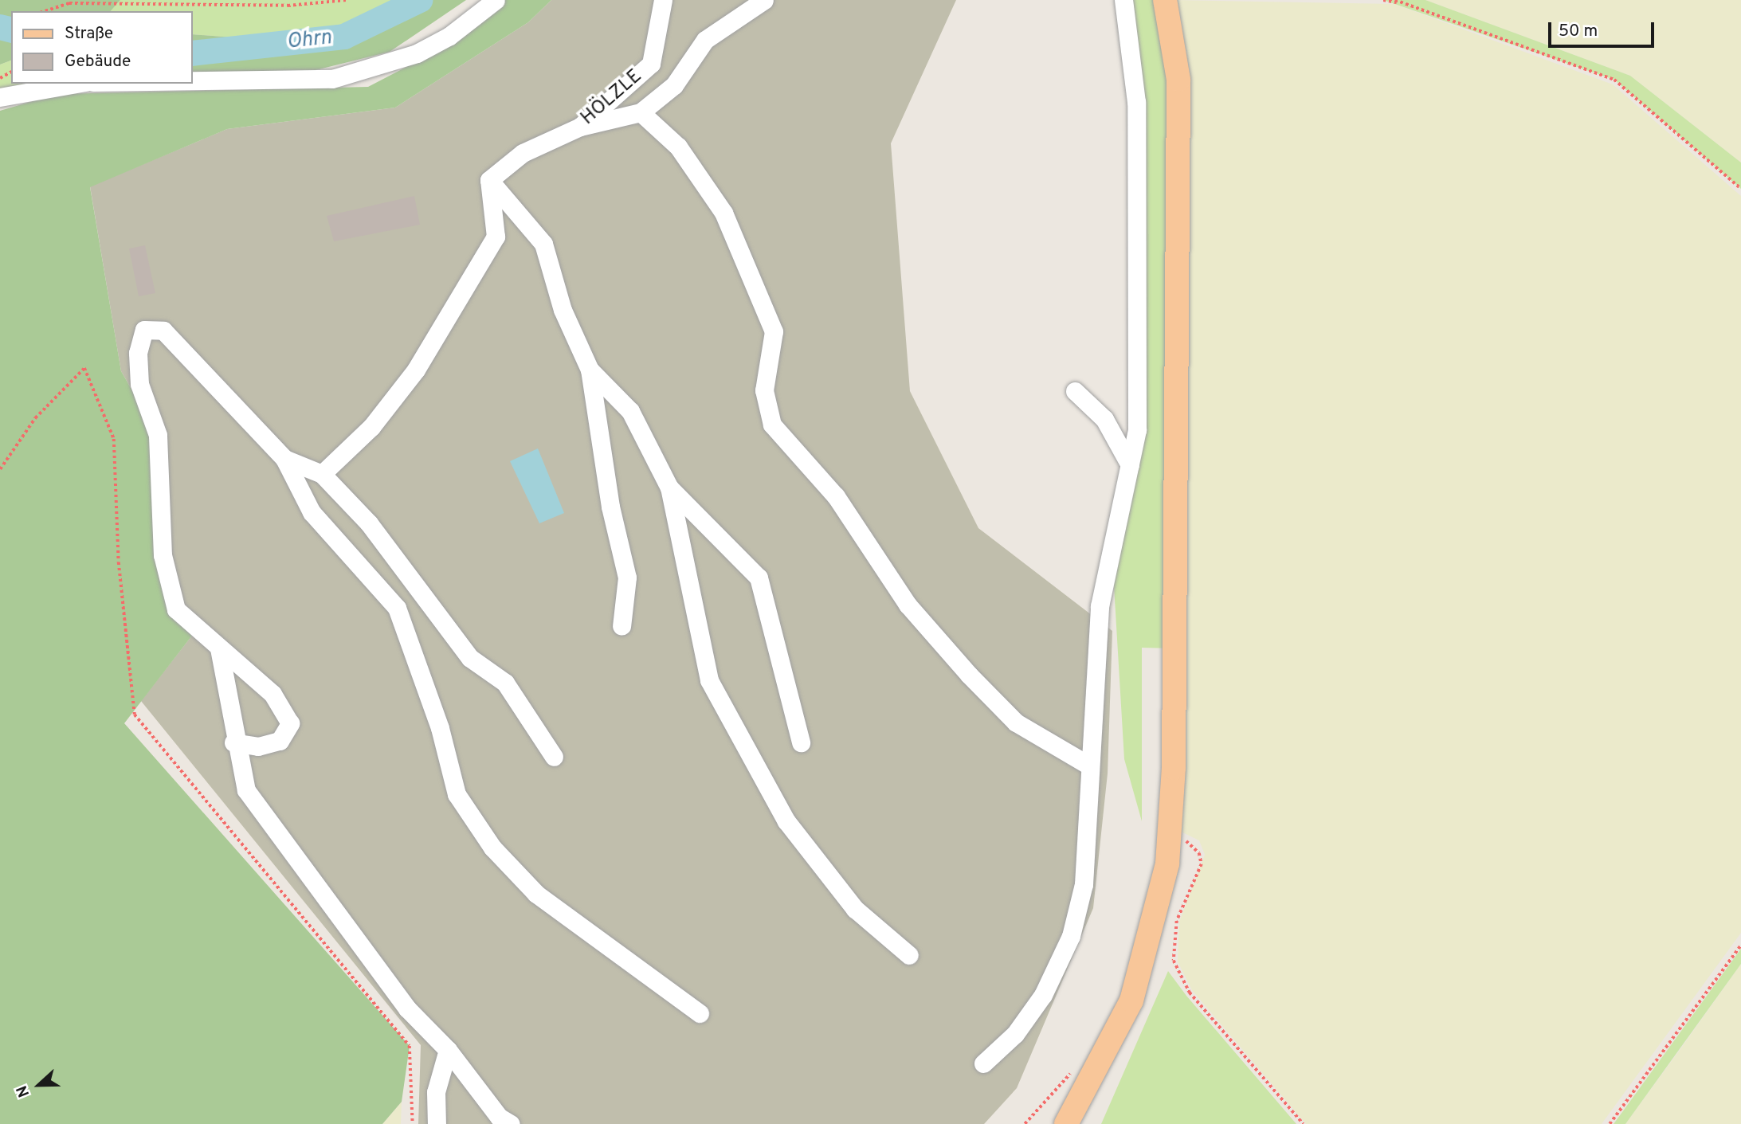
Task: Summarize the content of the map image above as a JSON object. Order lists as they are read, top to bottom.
{
  "streets": {
    "street": ["HÖLZLE"]
  },
  "water": ["Ohrn"],
  "legend": ["Straße", "Gebäude"],
  "scale_bar": "50 m",
  "north": "left"
}
